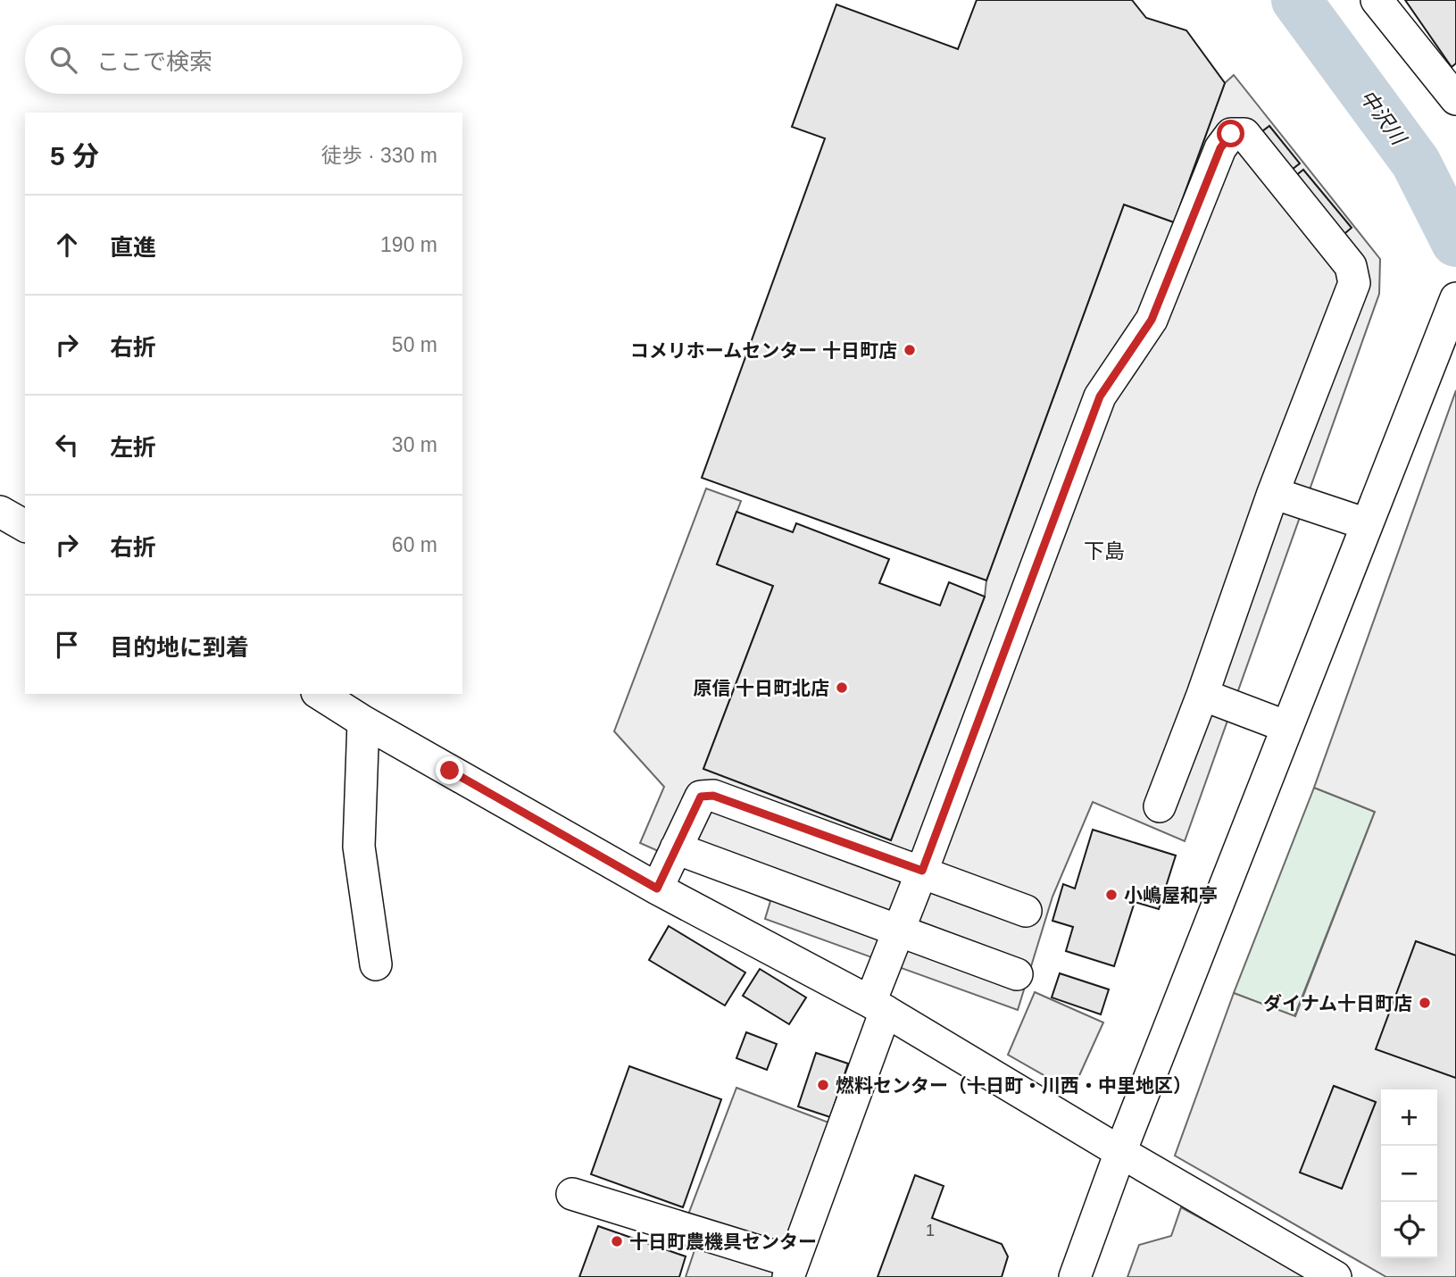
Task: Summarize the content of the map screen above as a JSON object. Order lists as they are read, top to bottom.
{
  "districts": ["下島"],
  "water": ["中沢川"],
  "places": [
    "コメリホームセンター 十日町店",
    "原信 十日町北店",
    "小嶋屋和亭",
    "ダイナム十日町店",
    "燃料センター（十日町・川西・中里地区）",
    "十日町農機具センター"
  ],
  "house_numbers": ["1"],
  "page": {
    "search": "ここで検索",
    "heading": ["5 分", "徒歩 · 330 m"],
    "list": [
      ["直進", "190 m"],
      ["右折", "50 m"],
      ["左折", "30 m"],
      ["右折", "60 m"],
      "目的地に到着"
    ],
    "map_buttons": ["+", "−"]
  }
}
